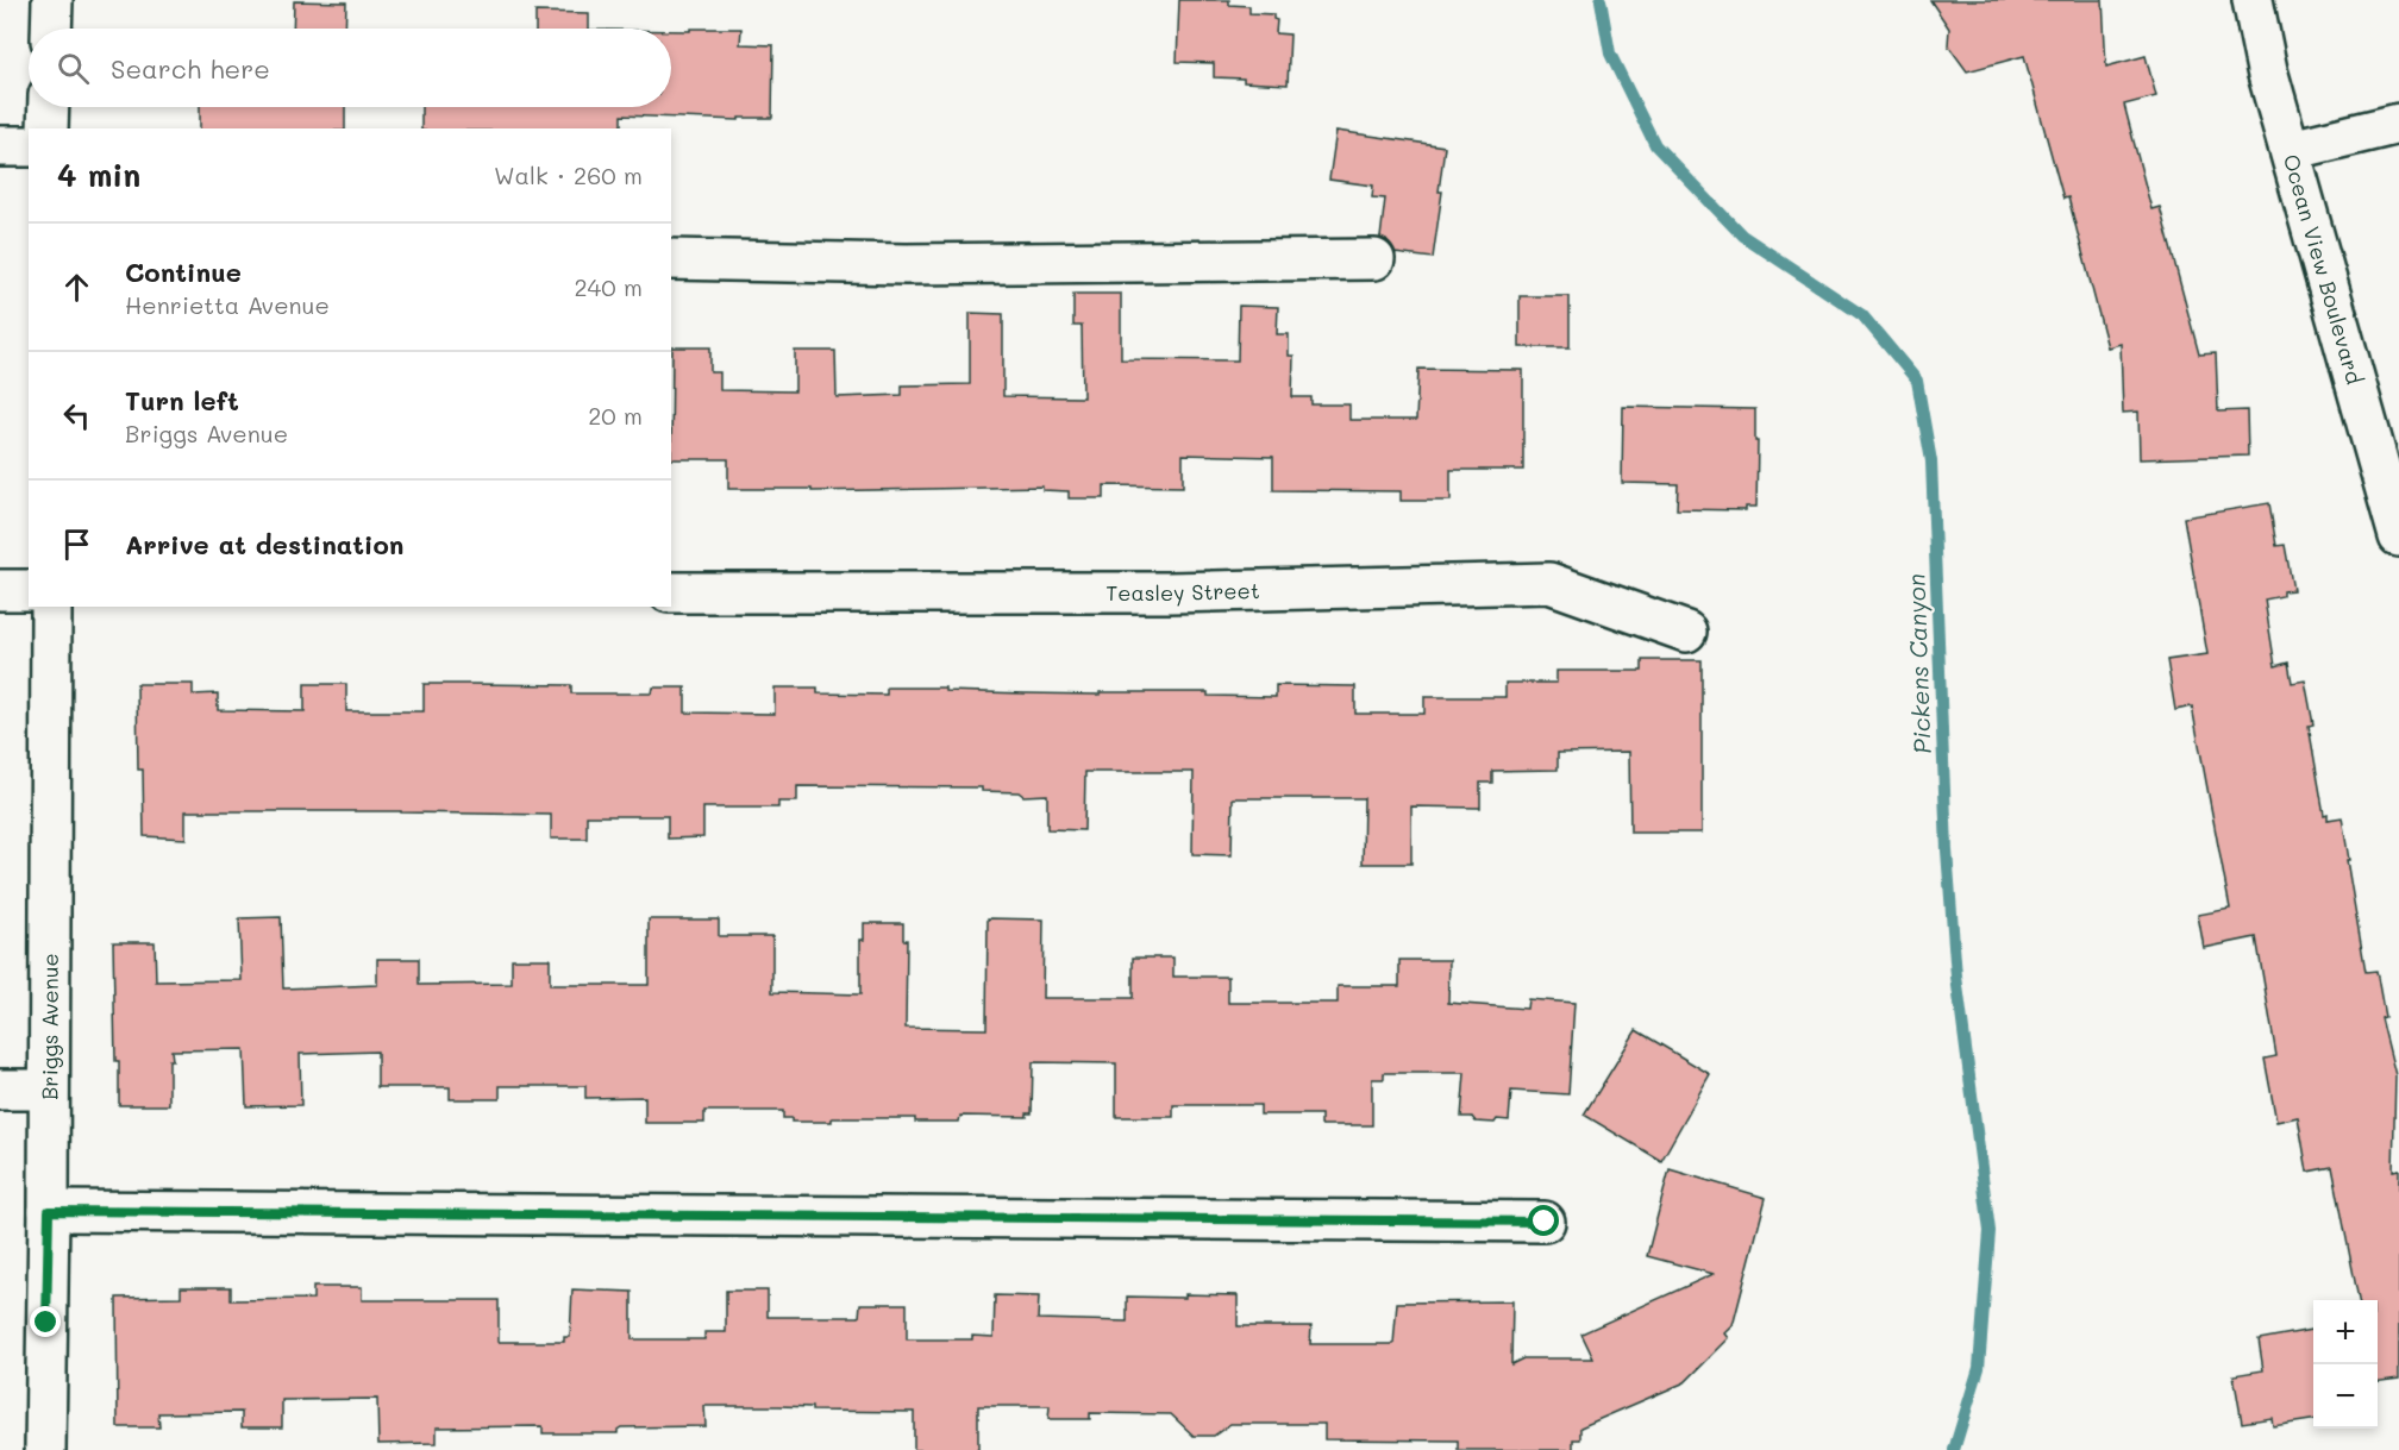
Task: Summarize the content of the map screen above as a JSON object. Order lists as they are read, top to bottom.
{
  "streets": {
    "street": ["Ocean View Boulevard", "Teasley Street", "Briggs Avenue"]
  },
  "water": ["Pickens Canyon"],
  "page": {
    "search": "Search here",
    "heading": ["4 min", "Walk · 260 m"],
    "list": [
      ["Continue", "Henrietta Avenue", "240 m"],
      ["Turn left", "Briggs Avenue", "20 m"],
      "Arrive at destination"
    ],
    "map_buttons": ["+", "−"]
  }
}
